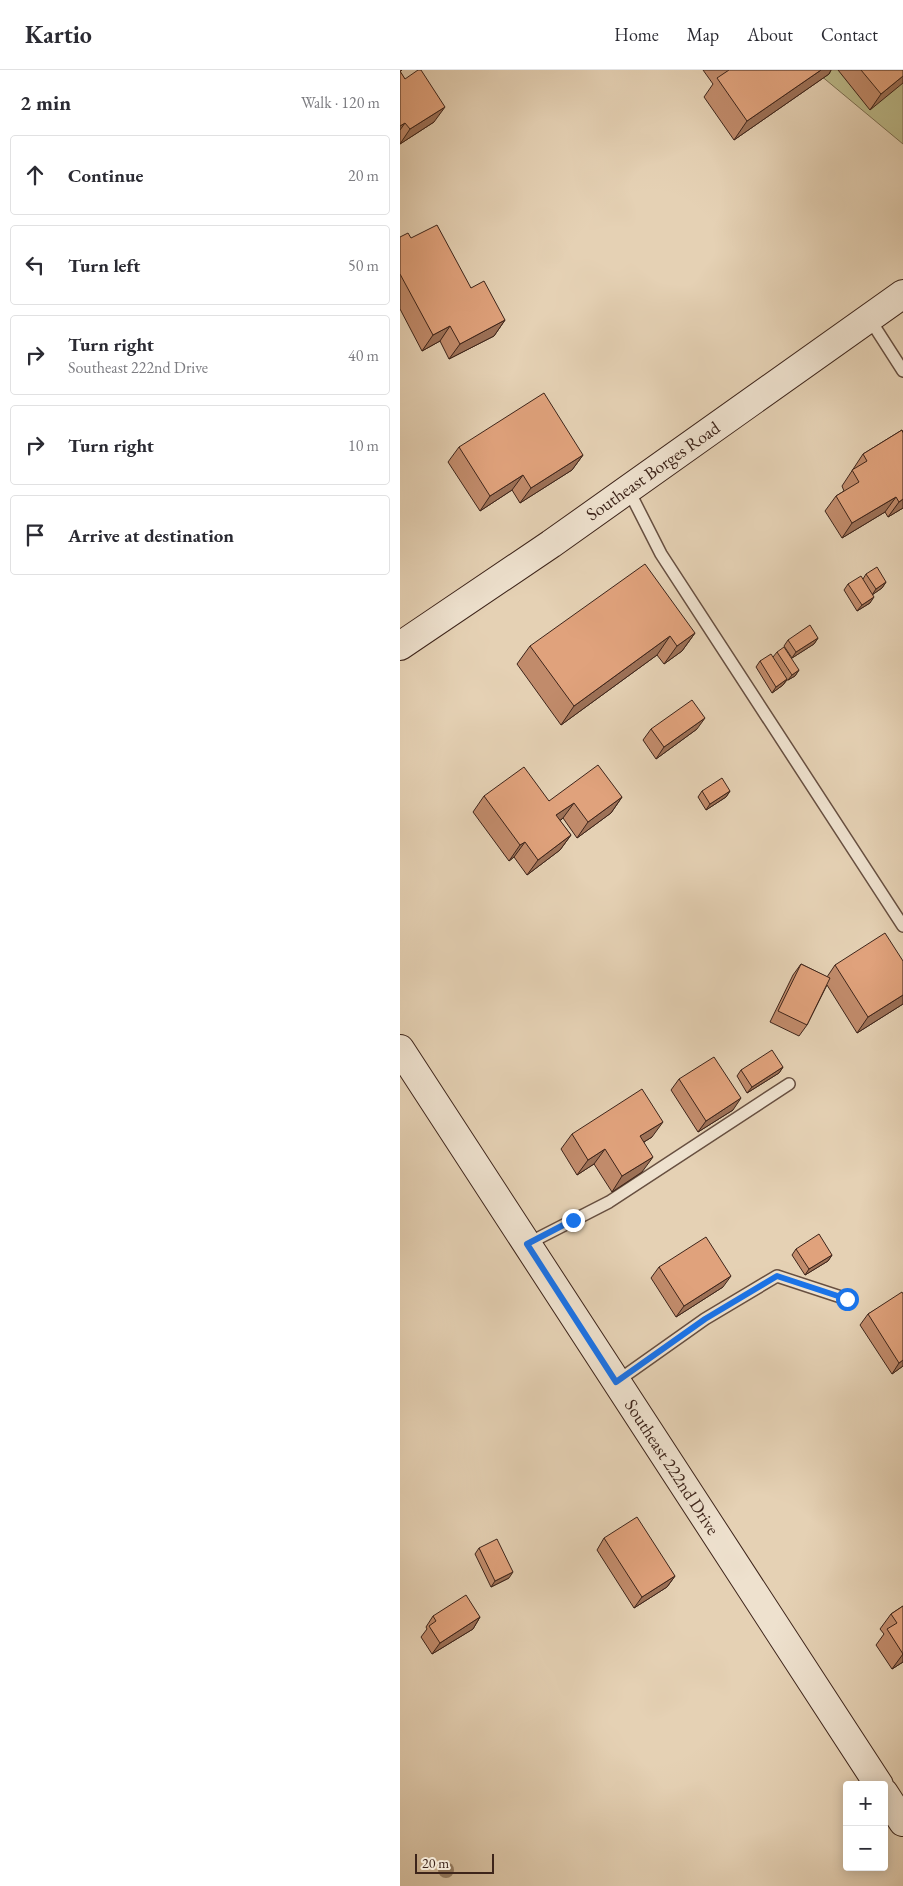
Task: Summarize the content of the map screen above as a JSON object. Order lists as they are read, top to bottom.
{
  "streets": {
    "main road": ["Southeast Borges Road", "Southeast 222nd Drive"]
  },
  "scale_bar": "20 m",
  "page": {
    "header": "Kartio",
    "nav": [
      "Home",
      "Map",
      "About",
      "Contact"
    ],
    "heading": ["2 min", "Walk · 120 m"],
    "list": [
      ["Continue", "20 m"],
      ["Turn left", "50 m"],
      ["Turn right", "Southeast 222nd Drive", "40 m"],
      ["Turn right", "10 m"],
      "Arrive at destination"
    ],
    "map_buttons": ["+", "−"],
    "scale": "20 m"
  }
}
